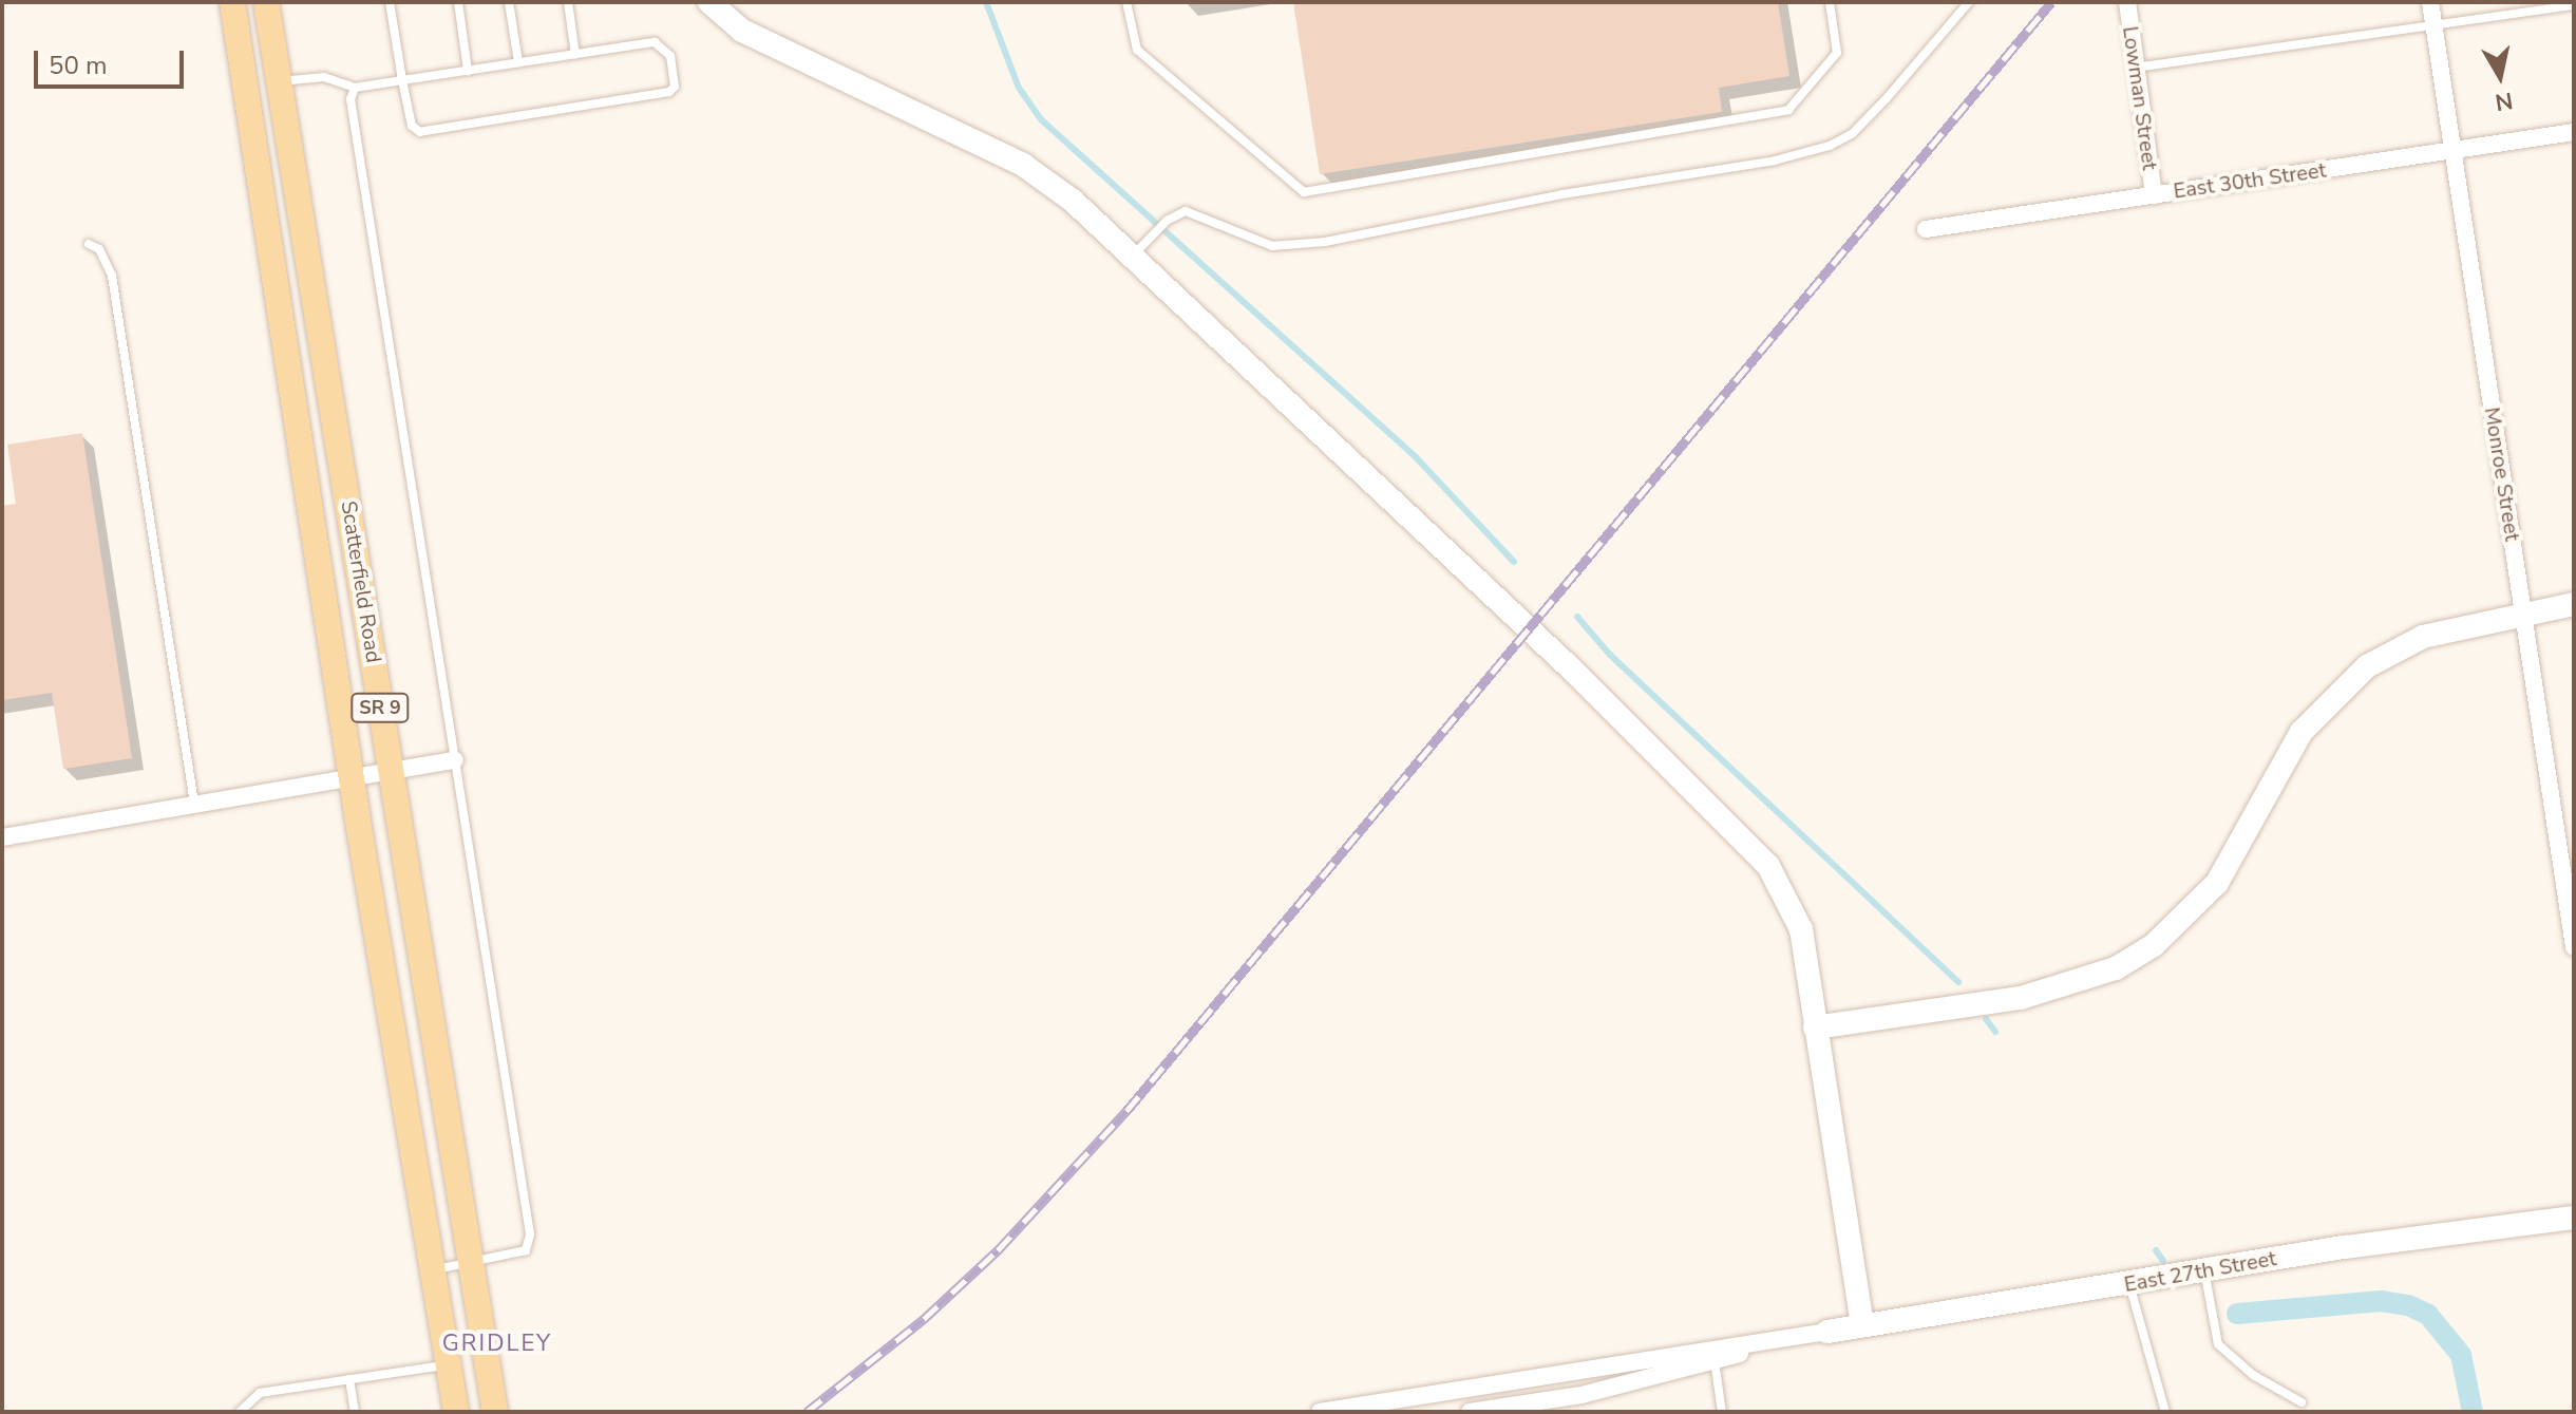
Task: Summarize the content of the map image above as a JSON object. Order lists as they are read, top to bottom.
{
  "streets": {
    "main road": ["Scatterfield Road", "SR 9"],
    "street": [
      "Lowman Street",
      "East 30th Street",
      "Monroe Street",
      "East 27th Street"
    ]
  },
  "crossings": [
    ["Lowman Street", "East 30th Street"],
    ["East 30th Street", "Monroe Street"]
  ],
  "districts": ["GRIDLEY"],
  "scale_bar": "50 m",
  "north": "bottom"
}
